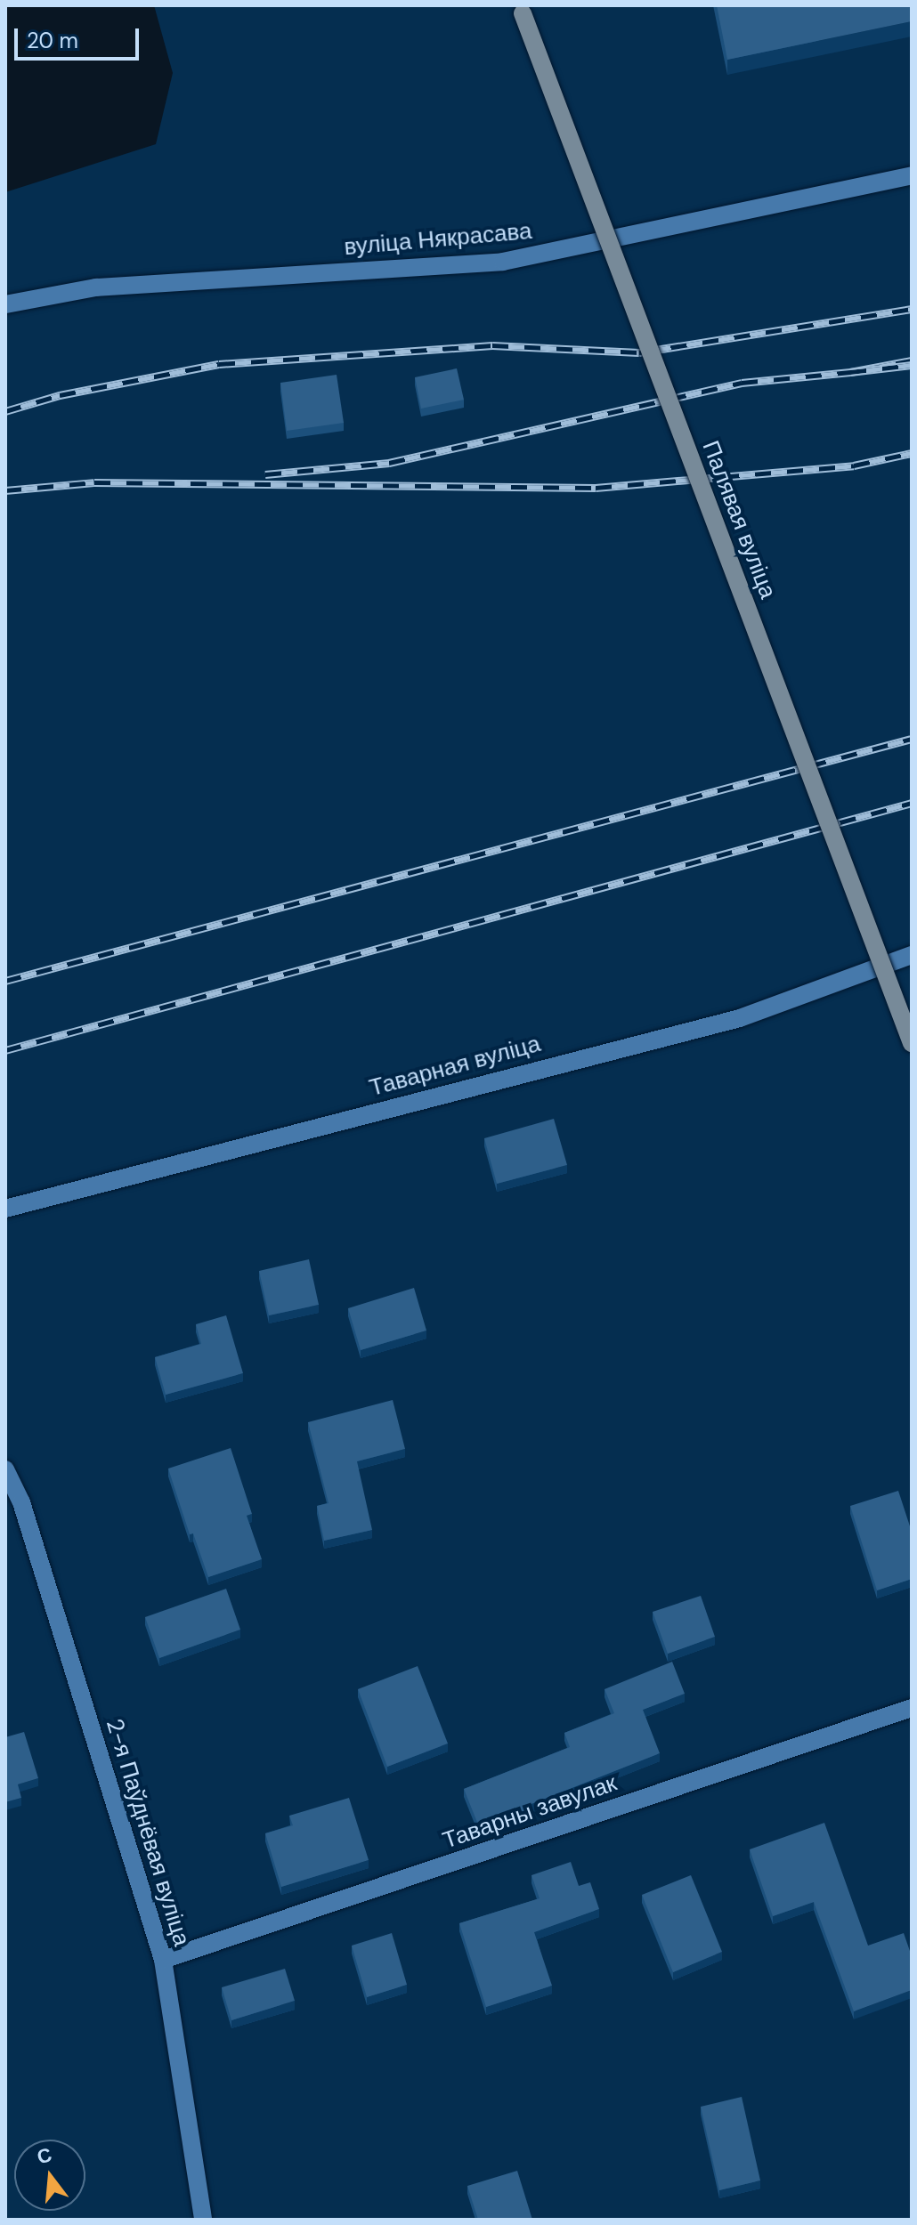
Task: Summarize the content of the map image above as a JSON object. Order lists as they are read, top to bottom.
{
  "streets": {
    "main road": ["Палявая вуліца"],
    "street": [
      "вуліца Някрасава",
      "Таварная вуліца",
      "Таварны завулак",
      "2-я Паўднёвая вуліца"
    ]
  },
  "crossings": [
    ["Таварны завулак", "2-я Паўднёвая вуліца"]
  ],
  "scale_bar": "20 m",
  "north": "top"
}
